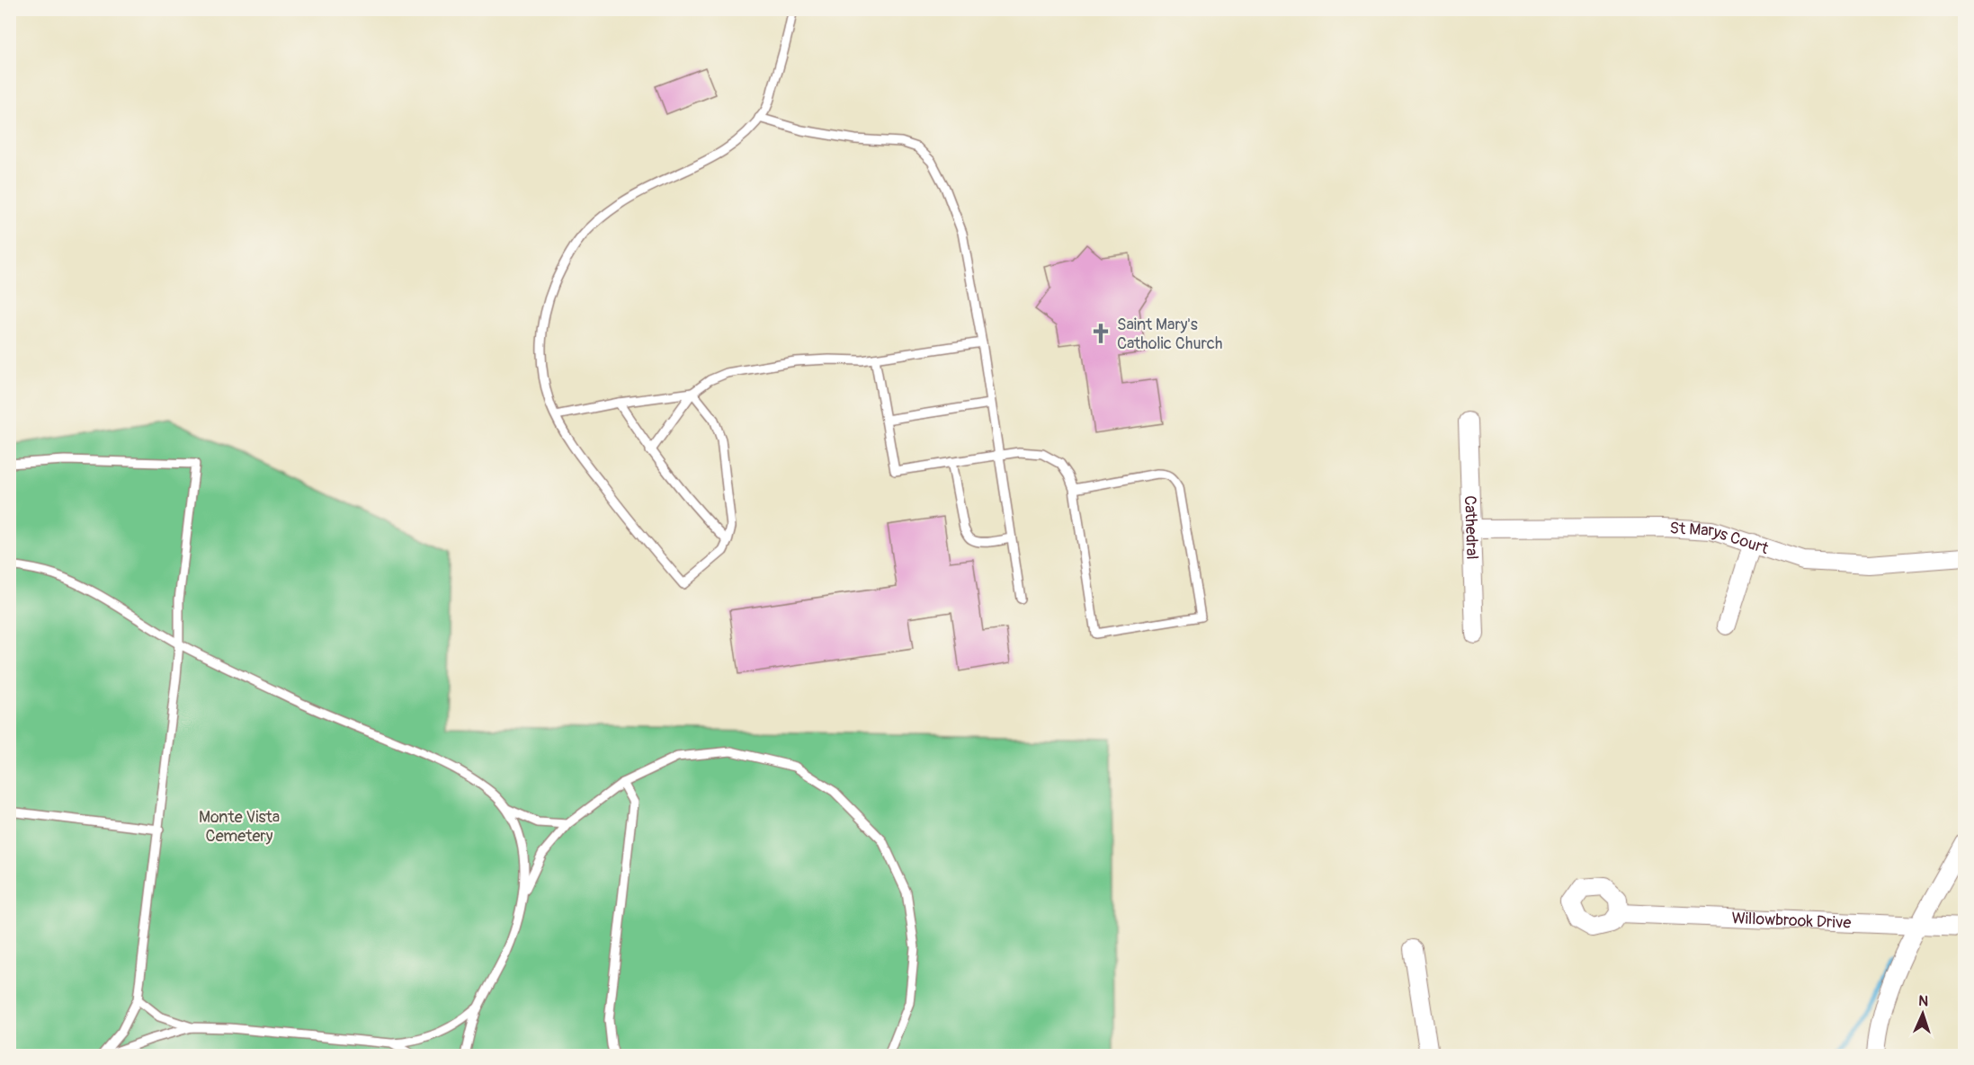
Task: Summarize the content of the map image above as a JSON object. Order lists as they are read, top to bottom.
{
  "streets": {
    "street": ["Cathedral", "St Marys Court", "Willowbrook Drive"]
  },
  "crossings": [
    ["Cathedral", "St Marys Court"]
  ],
  "parks": ["Monte Vista Cemetery"],
  "places": {
    "church": ["Saint Mary's Catholic Church"]
  },
  "north": "top"
}
